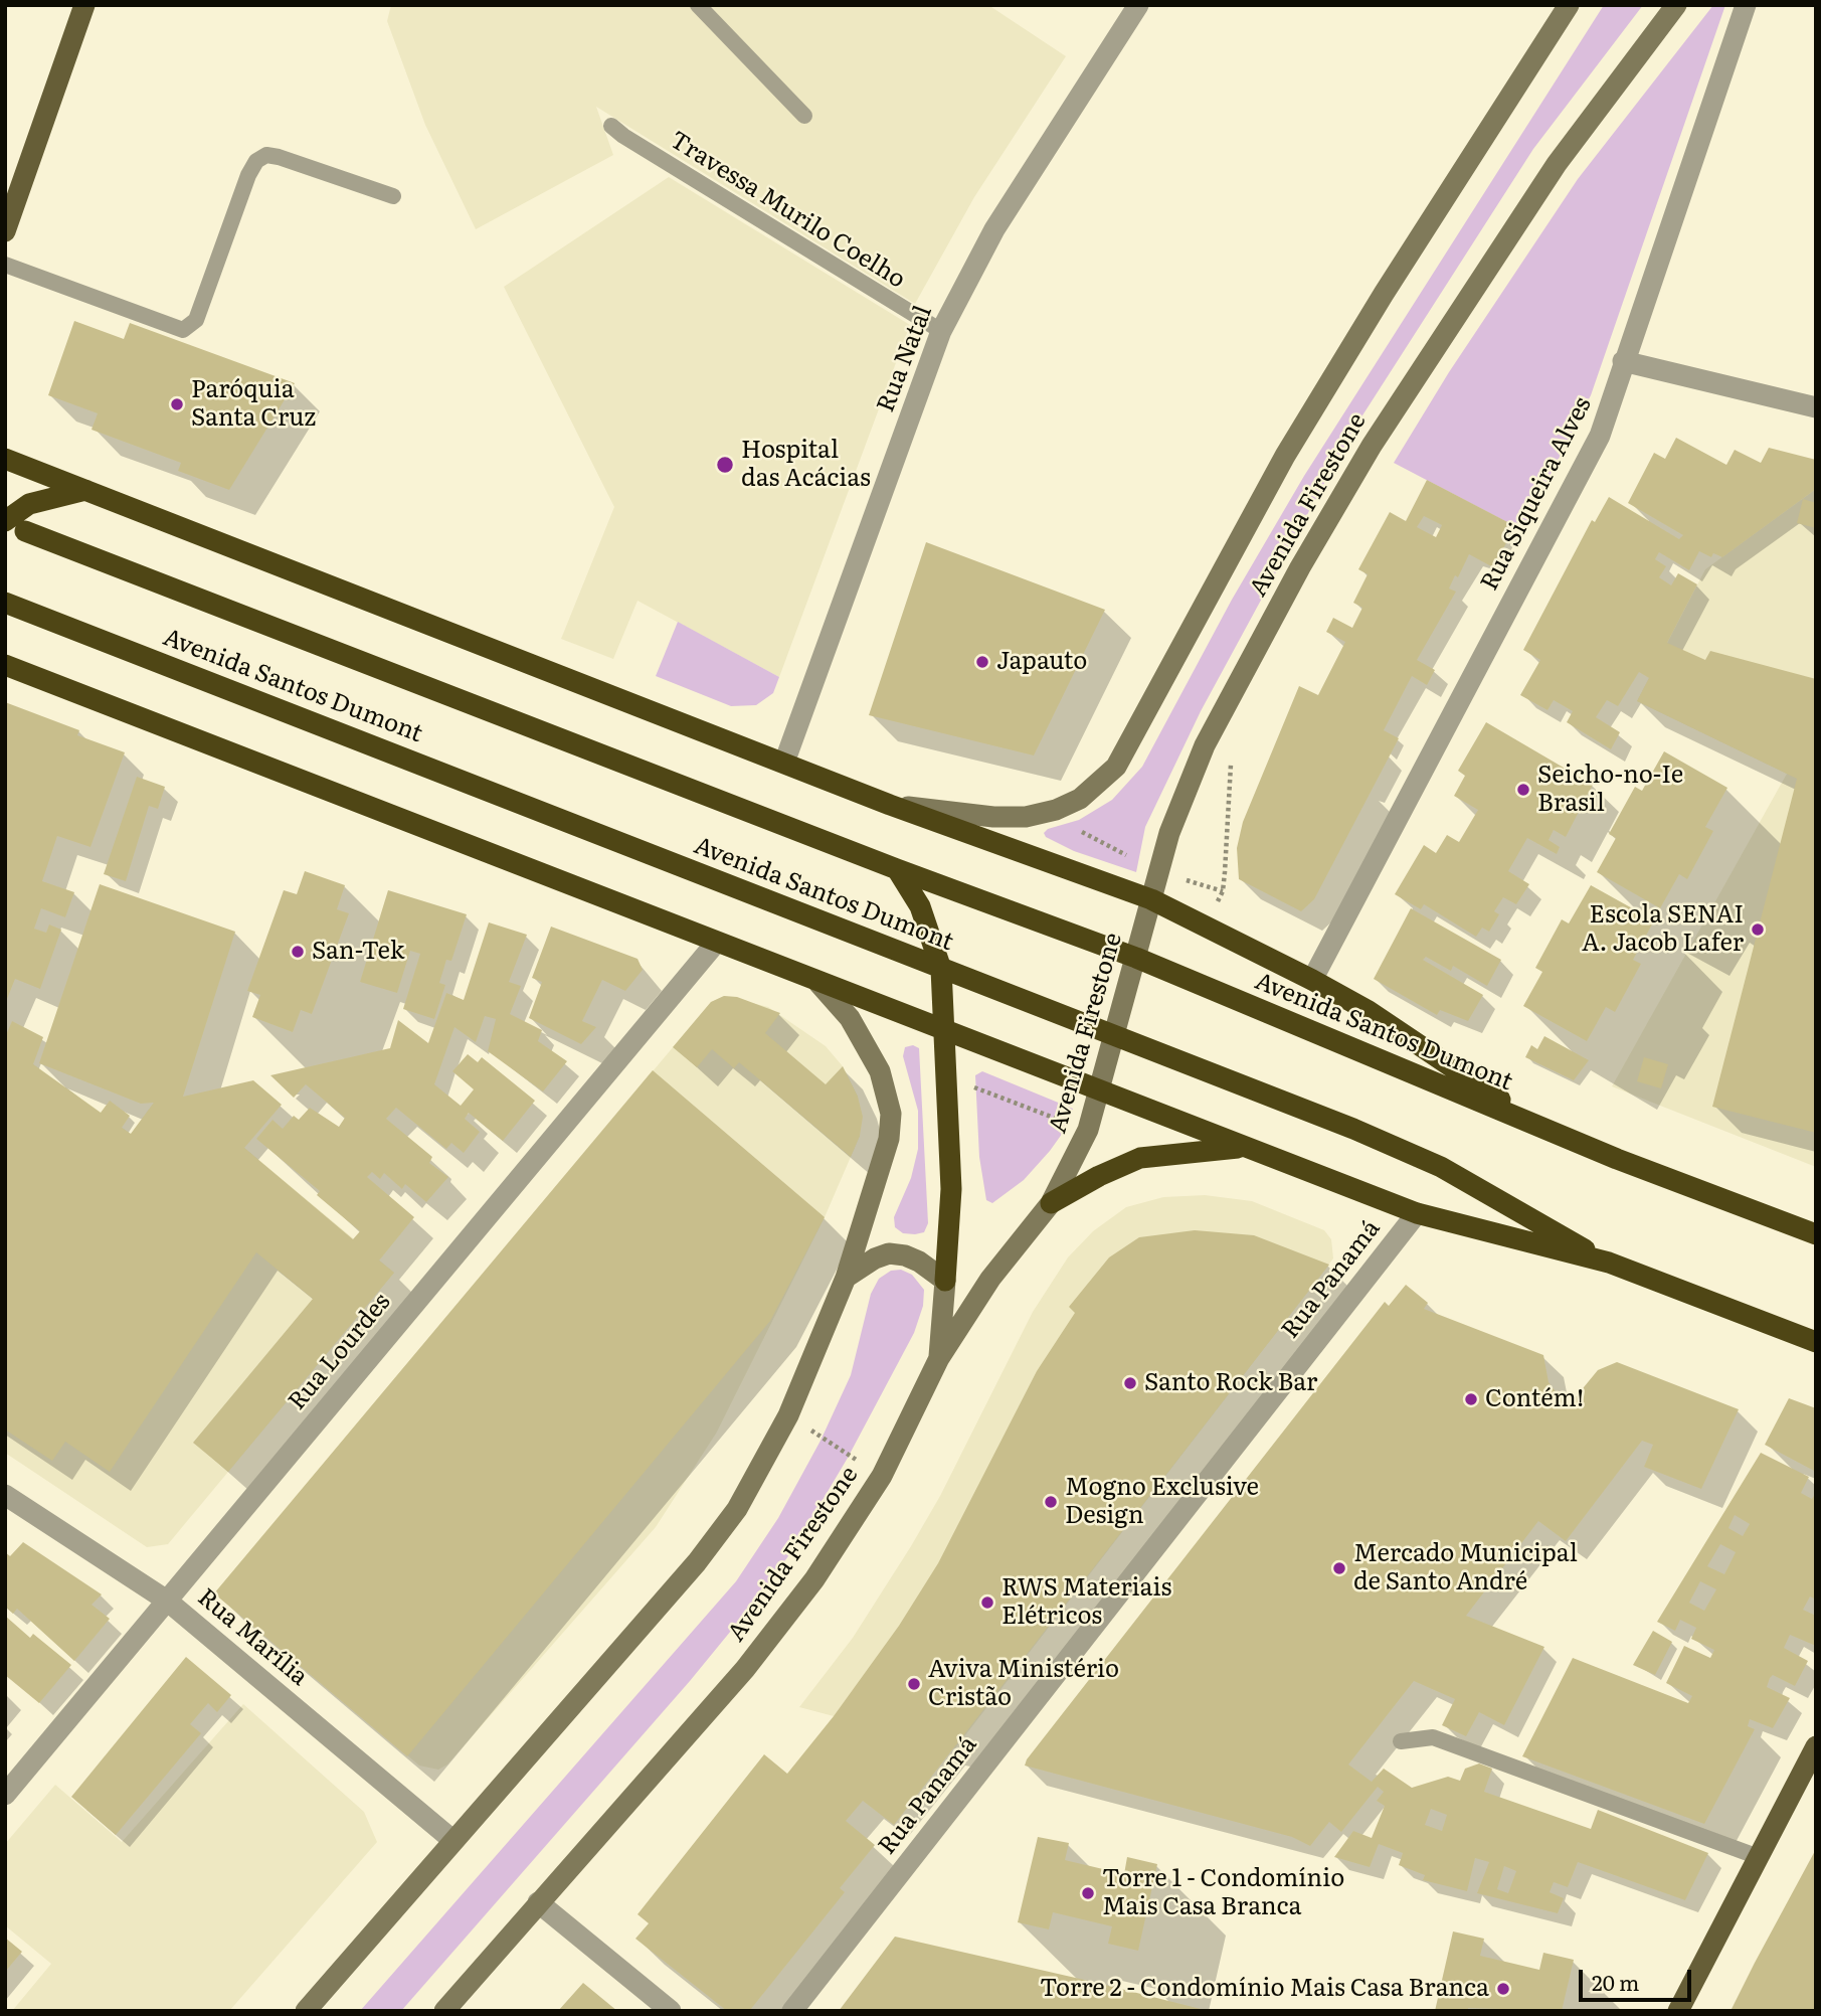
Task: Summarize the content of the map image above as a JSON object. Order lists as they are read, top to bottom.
{
  "streets": {
    "highway": ["Avenida Santos Dumont"],
    "main road": ["Avenida Firestone"],
    "street": [
      "Rua Natal",
      "Rua Siqueira Alves",
      "Rua Panamá",
      "Rua Lourdes",
      "Rua Marília"
    ],
    "lane": ["Travessa Murilo Coelho"]
  },
  "crossings": [
    ["Travessa Murilo Coelho", "Rua Natal"],
    ["Rua Natal", "Avenida Santos Dumont"],
    ["Rua Siqueira Alves", "Avenida Santos Dumont"],
    ["Avenida Firestone", "Avenida Santos Dumont"],
    ["Avenida Santos Dumont", "Rua Panamá"],
    ["Avenida Santos Dumont", "Rua Lourdes"],
    ["Rua Lourdes", "Rua Marília"]
  ],
  "places": [
    "Paróquia Santa Cruz",
    "Hospital das Acácias",
    "Japauto",
    "Seicho-no-Ie Brasil",
    "Escola SENAI A. Jacob Lafer",
    "San-Tek",
    "Santo Rock Bar",
    "Contém!",
    "Mogno Exclusive Design",
    "Mercado Municipal de Santo André",
    "RWS Materiais Elétricos",
    "Aviva Ministério Cristão",
    "Torre 1 - Condomínio Mais Casa Branca",
    "Torre 2 - Condomínio Mais Casa Branca"
  ],
  "scale_bar": "20 m"
}
